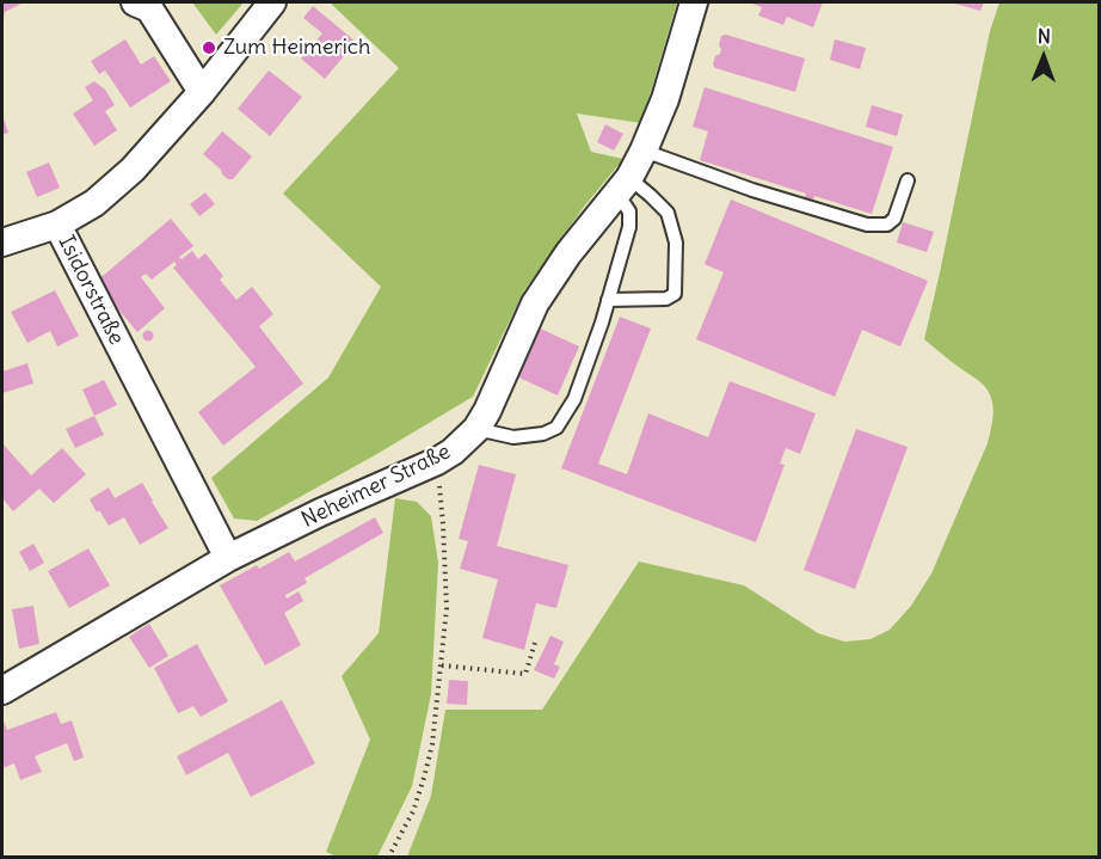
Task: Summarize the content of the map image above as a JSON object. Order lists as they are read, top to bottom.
{
  "streets": {
    "street": ["Isidorstraße", "Neheimer Straße"]
  },
  "crossings": [
    ["Isidorstraße", "Neheimer Straße"]
  ],
  "places": ["Zum Heimerich"],
  "north": "top"
}
